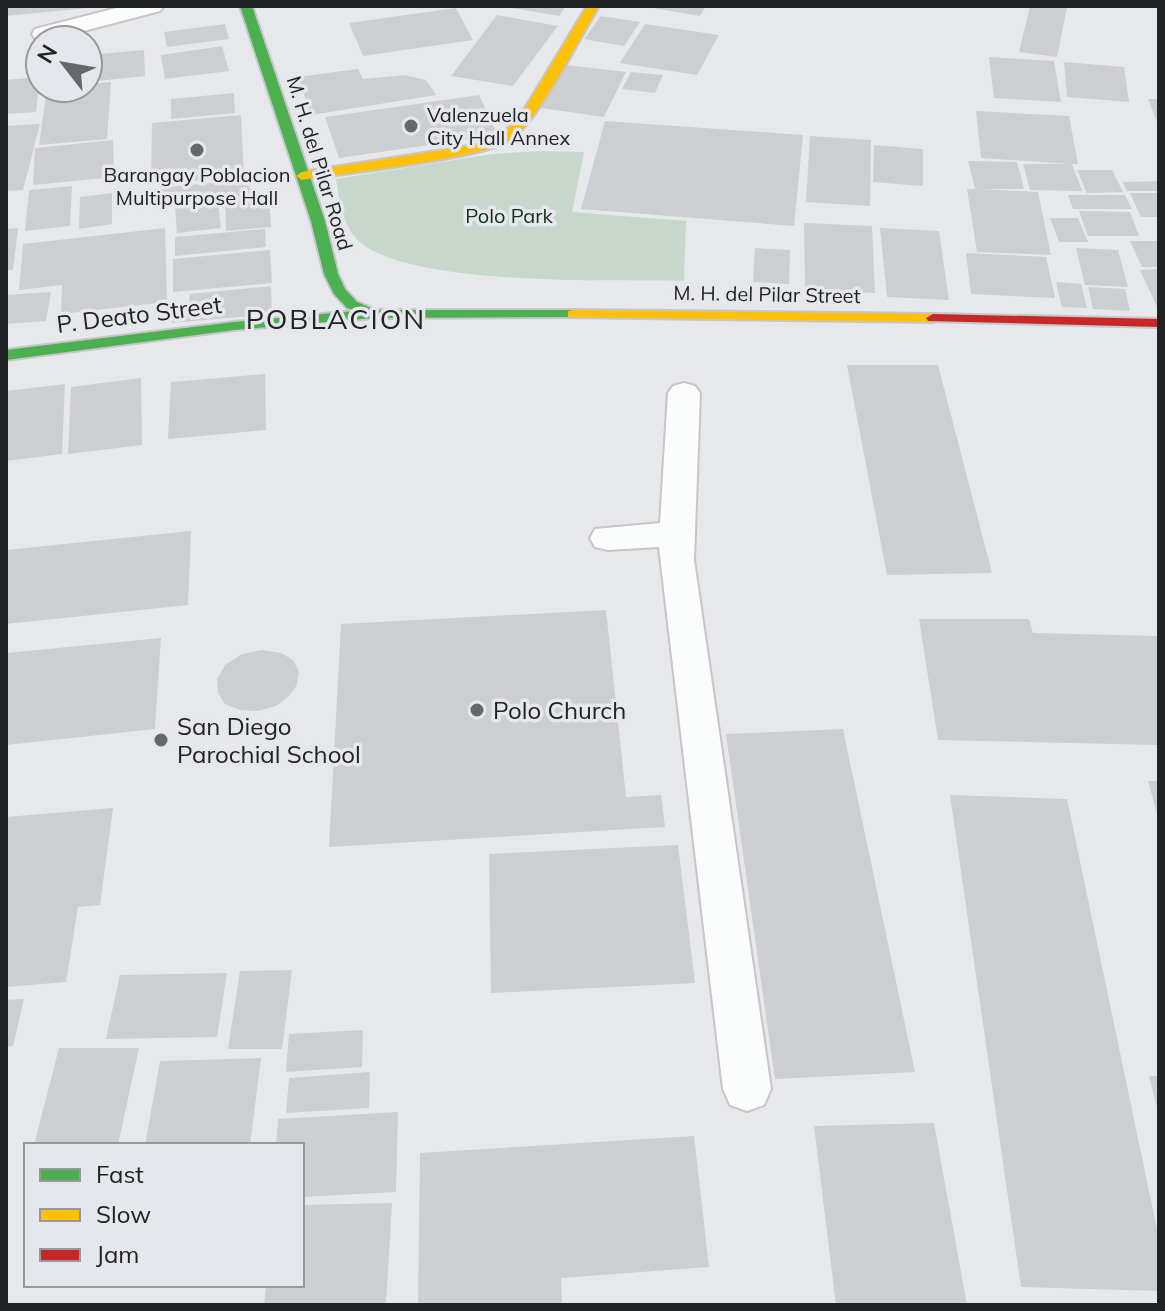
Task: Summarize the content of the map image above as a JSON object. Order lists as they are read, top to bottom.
{
  "streets": {
    "main road": ["M. H. del Pilar Road", "M. H. del Pilar Street", "P. Deato Street"]
  },
  "crossings": [
    ["M. H. del Pilar Road", "M. H. del Pilar Street"],
    ["M. H. del Pilar Road", "P. Deato Street"],
    ["M. H. del Pilar Street", "P. Deato Street"]
  ],
  "districts": ["POBLACION"],
  "parks": ["Polo Park"],
  "places": [
    "Valenzuela City Hall Annex",
    "Barangay Poblacion Multipurpose Hall",
    "Polo Church",
    "San Diego Parochial School"
  ],
  "legend": ["Fast", "Slow", "Jam"],
  "north": "top left"
}
